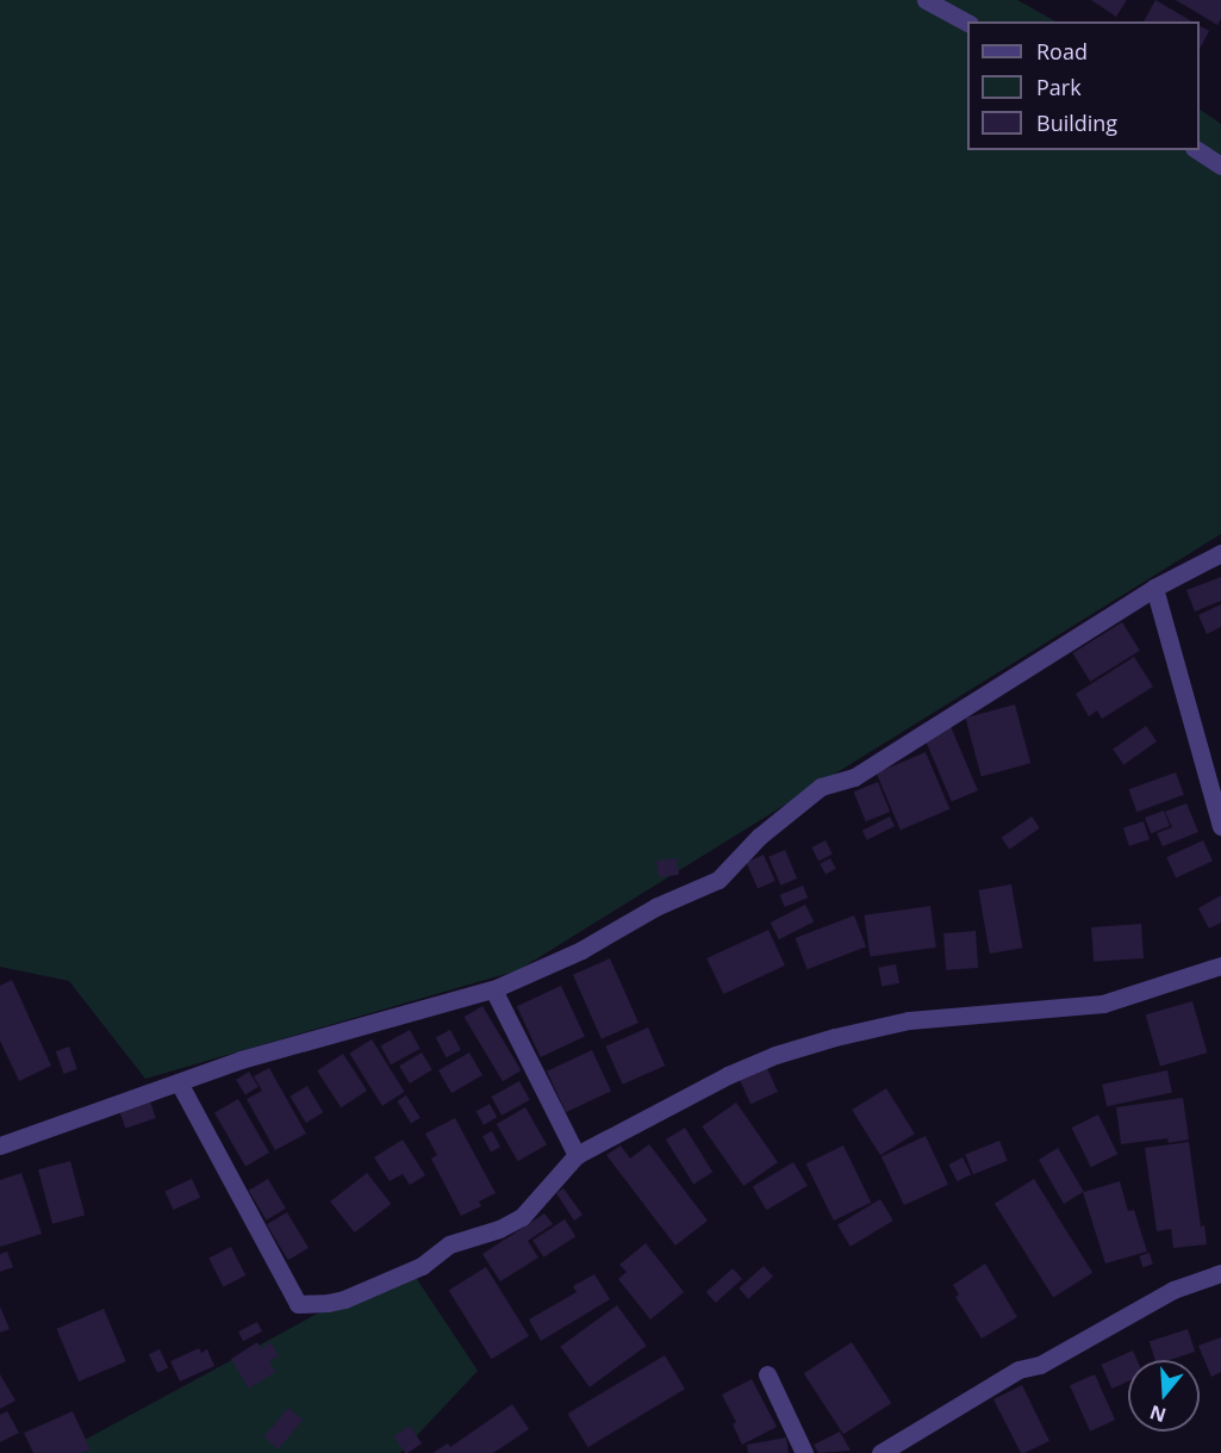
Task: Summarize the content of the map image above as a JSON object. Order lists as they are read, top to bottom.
{
  "legend": ["Road", "Park", "Building"],
  "north": "bottom"
}
